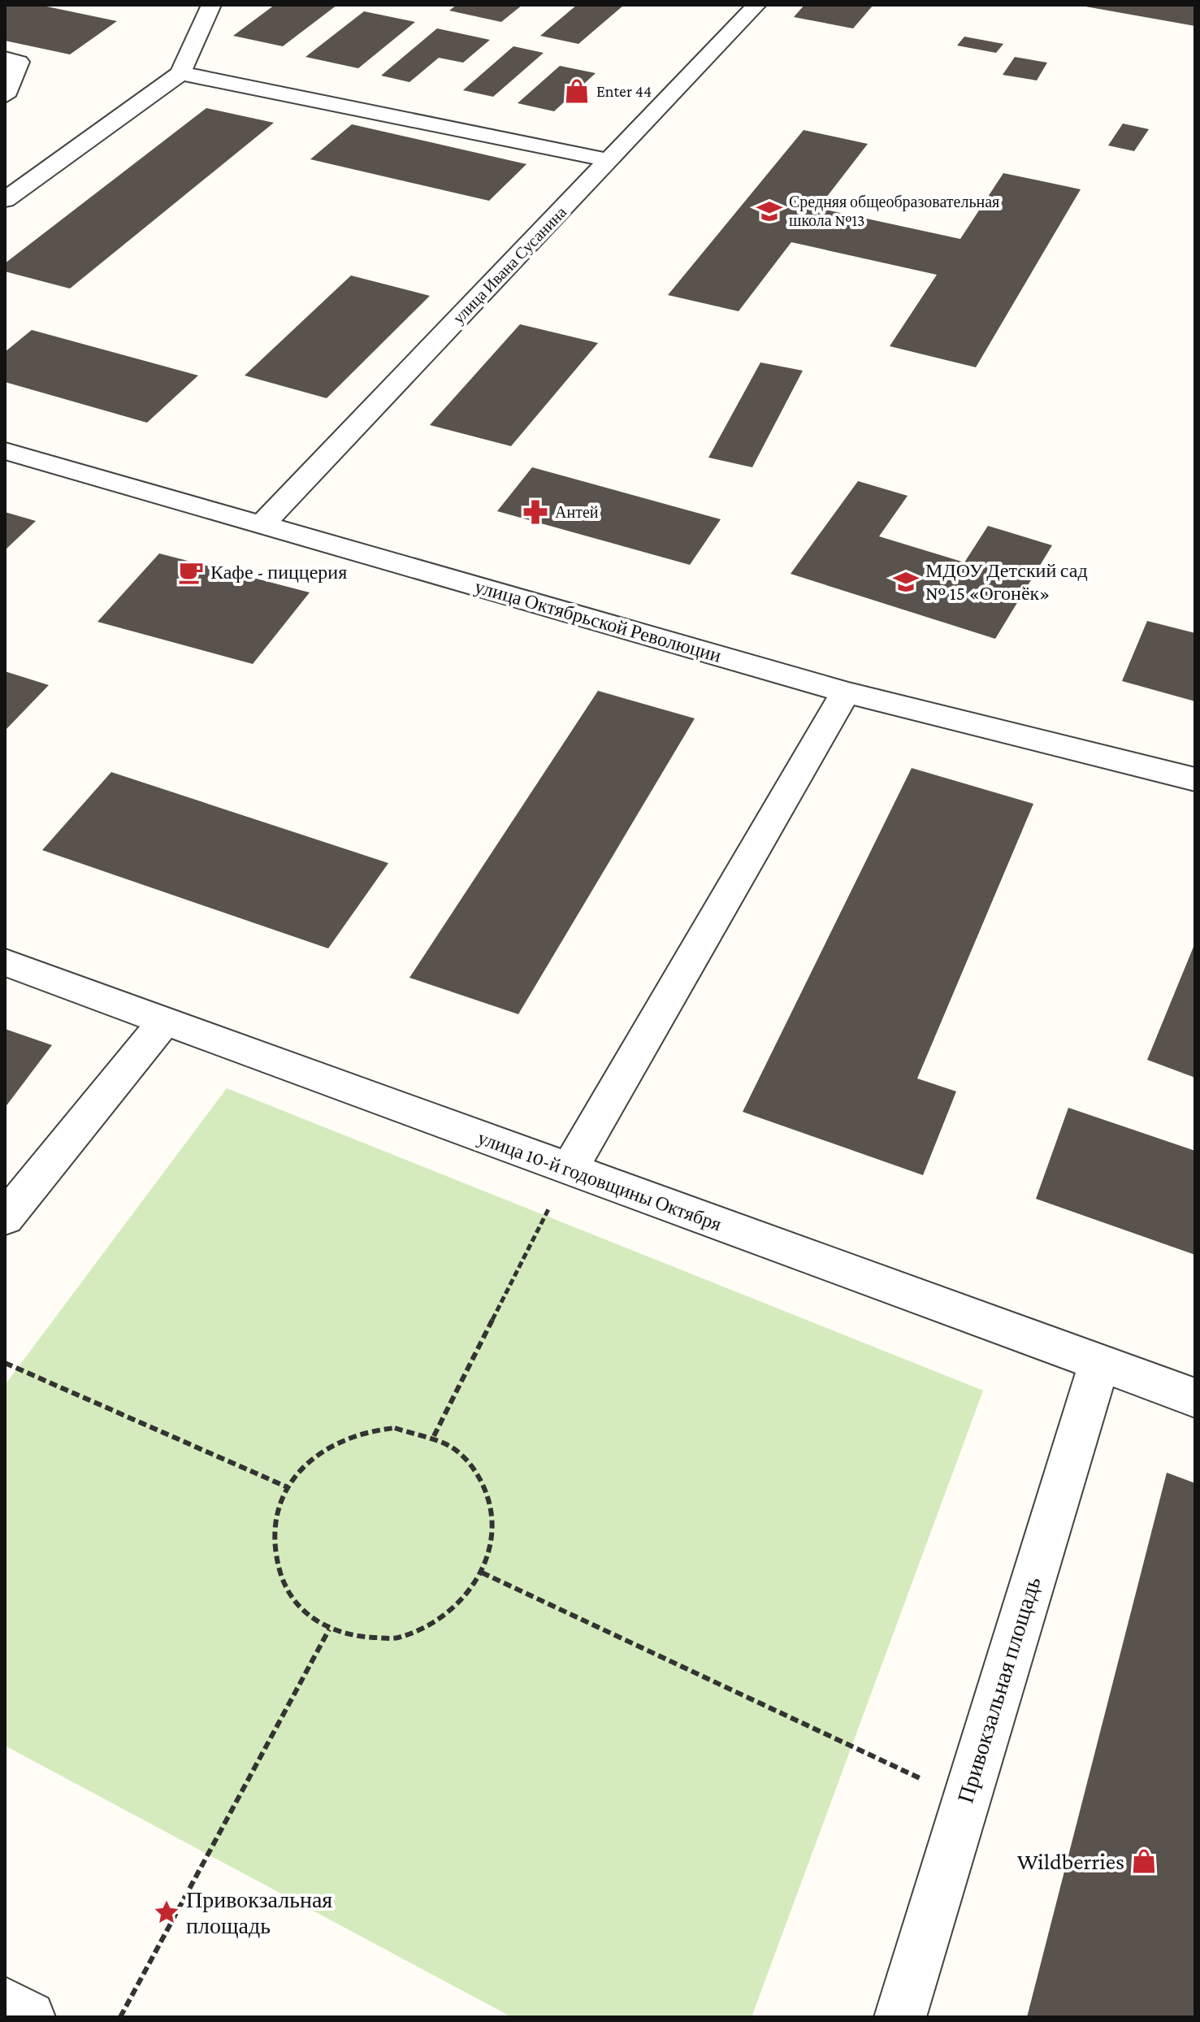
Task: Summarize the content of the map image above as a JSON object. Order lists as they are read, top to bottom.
{
  "streets": {
    "street": [
      "улица Ивана Сусанина",
      "улица Октябрьской Революции",
      "улица 10-й годовщины Октября",
      "Привокзальная площадь"
    ]
  },
  "crossings": [
    ["улица Ивана Сусанина", "улица Октябрьской Революции"],
    ["улица 10-й годовщины Октября", "Привокзальная площадь"]
  ],
  "places": {
    "shop": ["Enter 44", "Wildberries"],
    "school or university": ["Средняя общеобразовательная школа №13", "МДОУ Детский сад № 15 «Огонёк»"],
    "pharmacy": ["Антей"],
    "cafe": ["Кафе - пиццерия"],
    "place": ["Привокзальная площадь"]
  }
}
